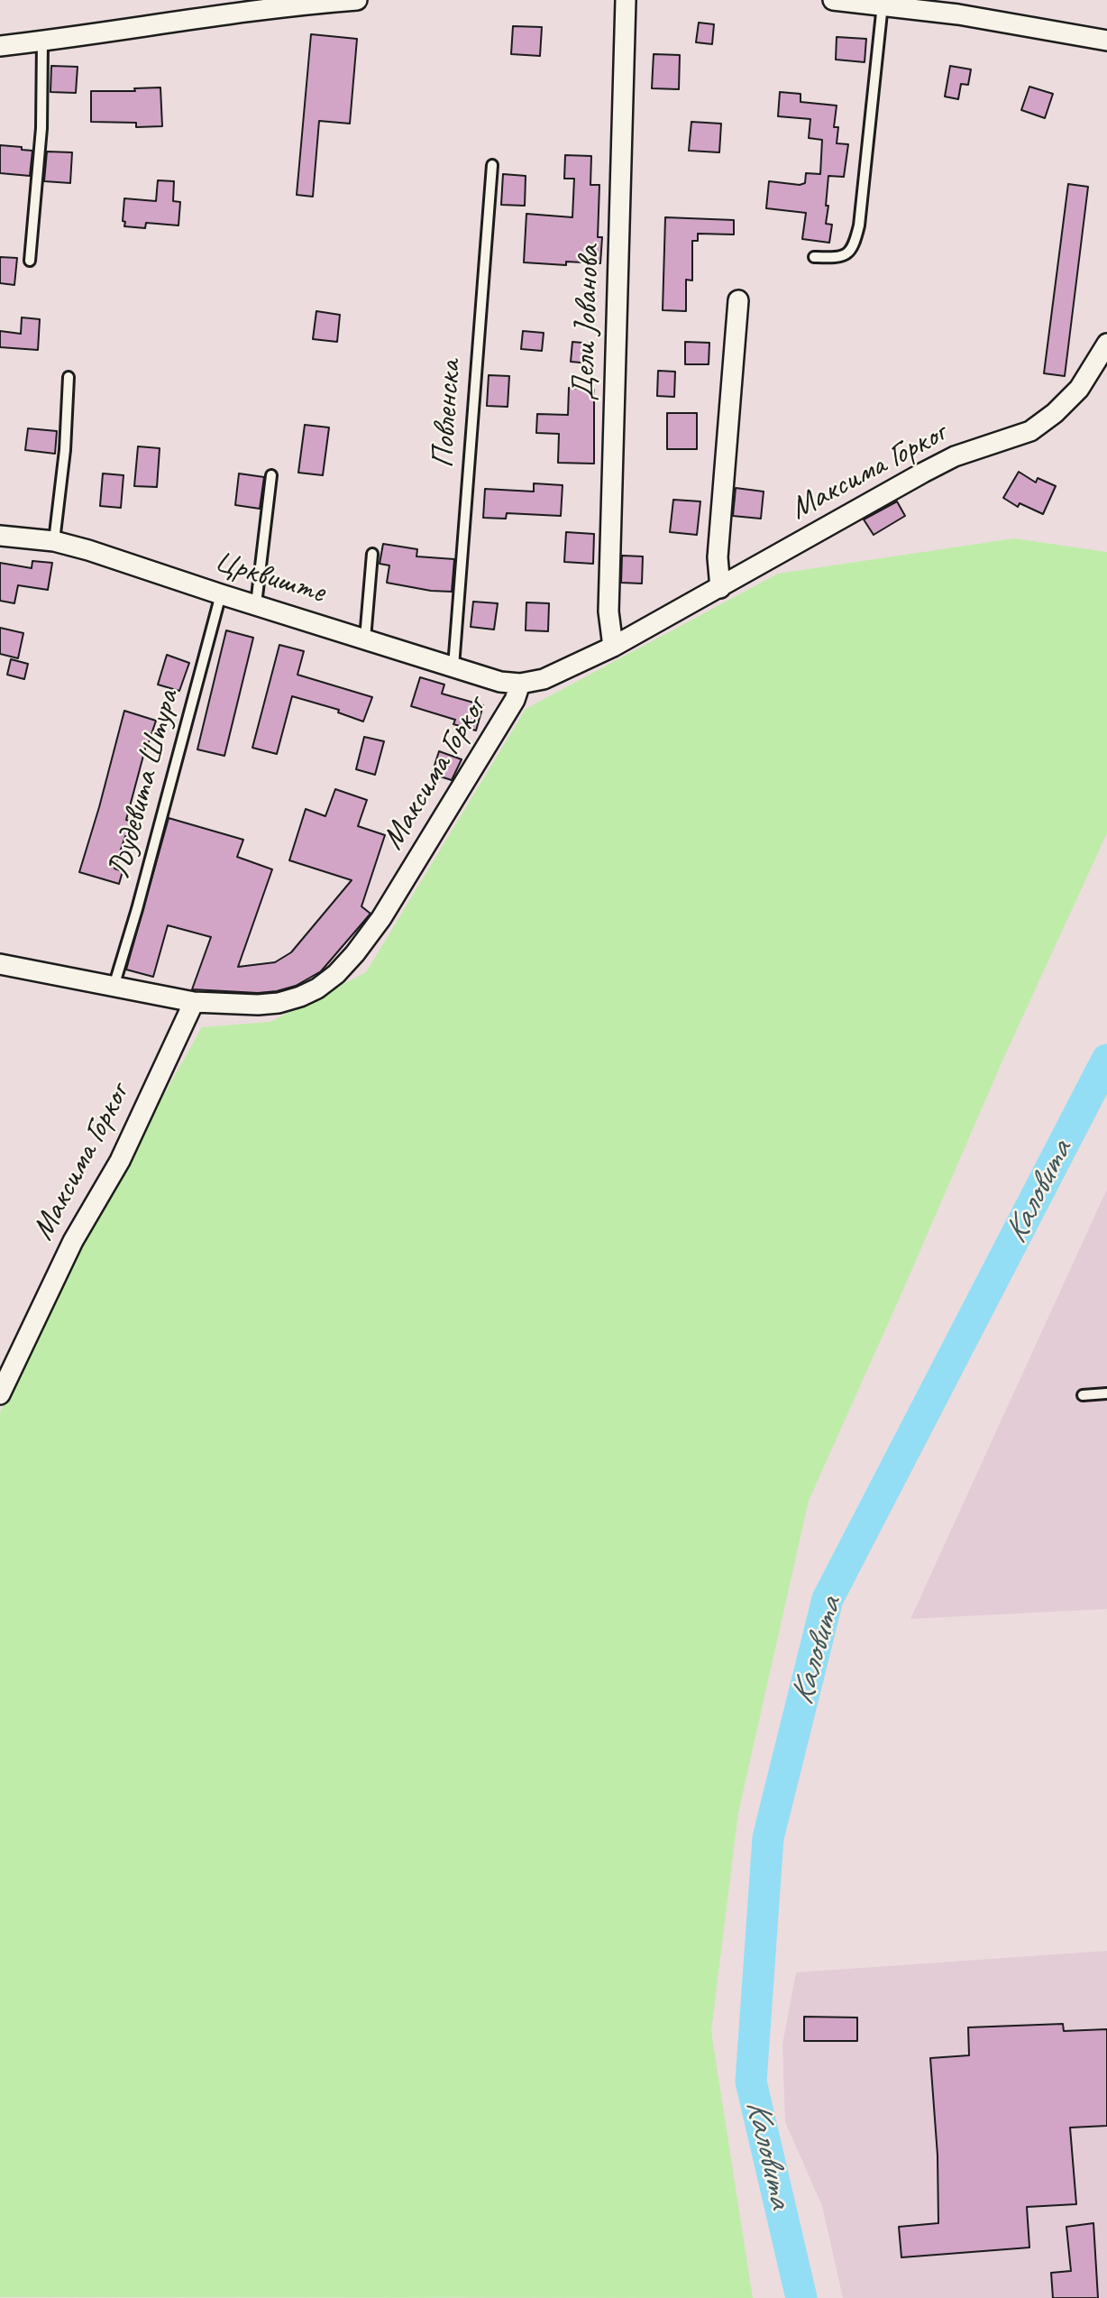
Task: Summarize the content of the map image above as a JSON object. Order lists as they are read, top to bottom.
{
  "streets": {
    "street": ["Дели Јованова", "Максима Горког", "Црквиште"],
    "lane": ["Повленска", "Људевита Штура"]
  },
  "crossings": [
    ["Дели Јованова", "Максима Горког"],
    ["Повленска", "Црквиште"],
    ["Максима Горког", "Црквиште"],
    ["Црквиште", "Људевита Штура"]
  ],
  "water": ["Каловита"]
}
